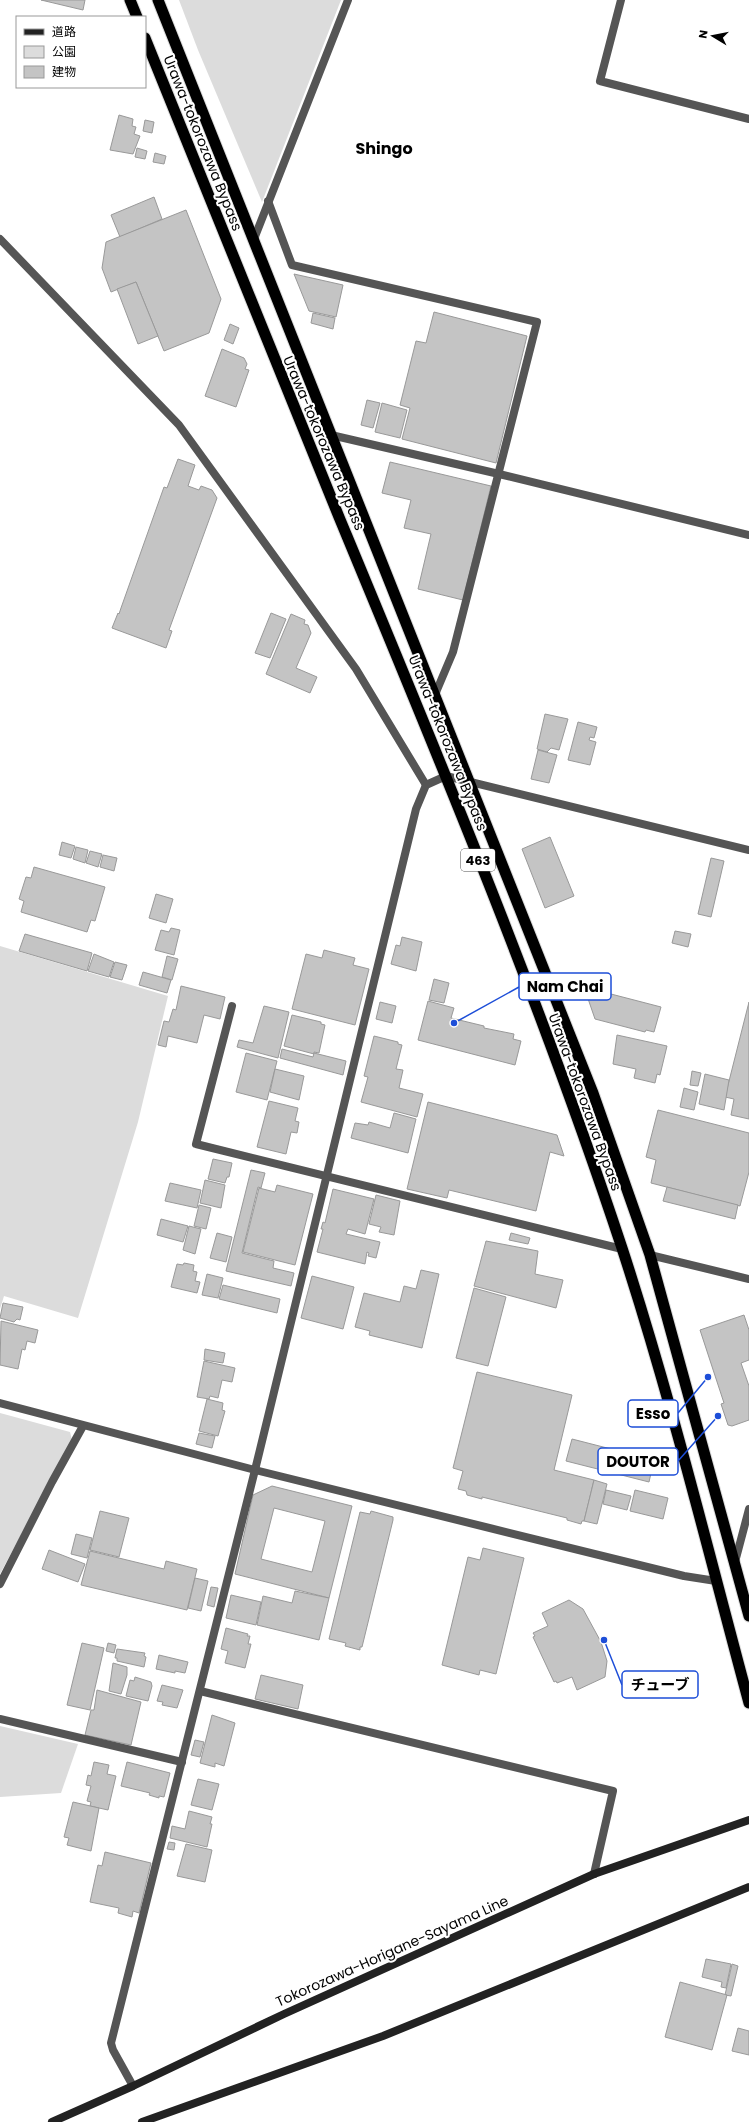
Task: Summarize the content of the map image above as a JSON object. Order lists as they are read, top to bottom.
{
  "streets": {
    "highway": ["Urawa-tokorozawa Bypass", "463"],
    "main road": ["Tokorozawa-Horigane-Sayama Line"]
  },
  "districts": ["Shingo"],
  "places": [
    "Nam Chai",
    "Esso",
    "DOUTOR",
    "チューブ"
  ],
  "legend": ["道路", "公園", "建物"],
  "north": "left"
}
